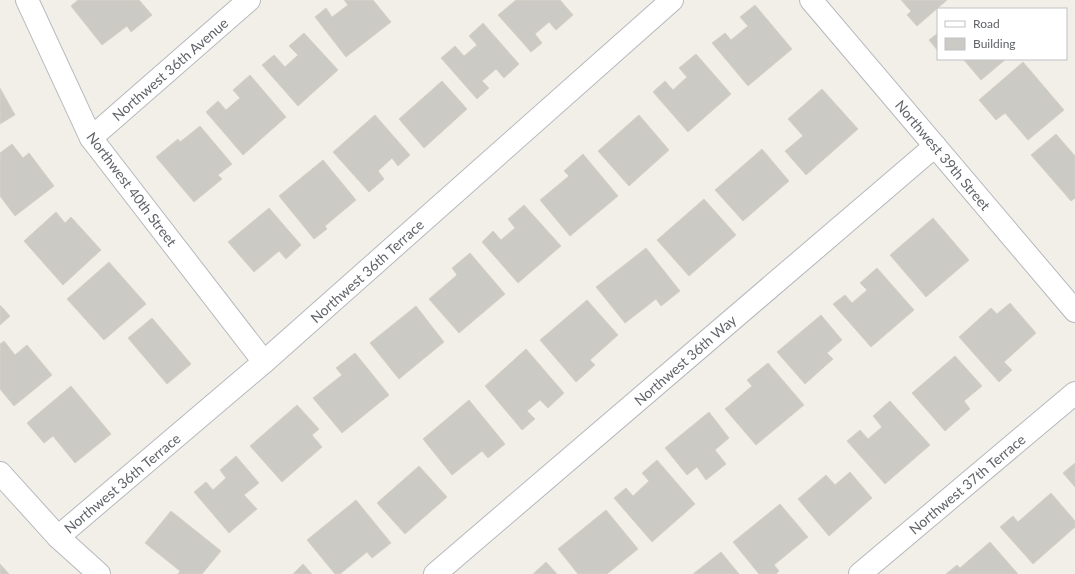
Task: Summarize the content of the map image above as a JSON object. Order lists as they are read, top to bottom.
{
  "streets": {
    "street": [
      "Northwest 36th Avenue",
      "Northwest 39th Street",
      "Northwest 40th Street",
      "Northwest 36th Terrace",
      "Northwest 36th Way",
      "Northwest 37th Terrace"
    ]
  },
  "crossings": [
    ["Northwest 36th Avenue", "Northwest 40th Street"],
    ["Northwest 39th Street", "Northwest 36th Way"],
    ["Northwest 40th Street", "Northwest 36th Terrace"]
  ],
  "legend": ["Road", "Building"]
}
